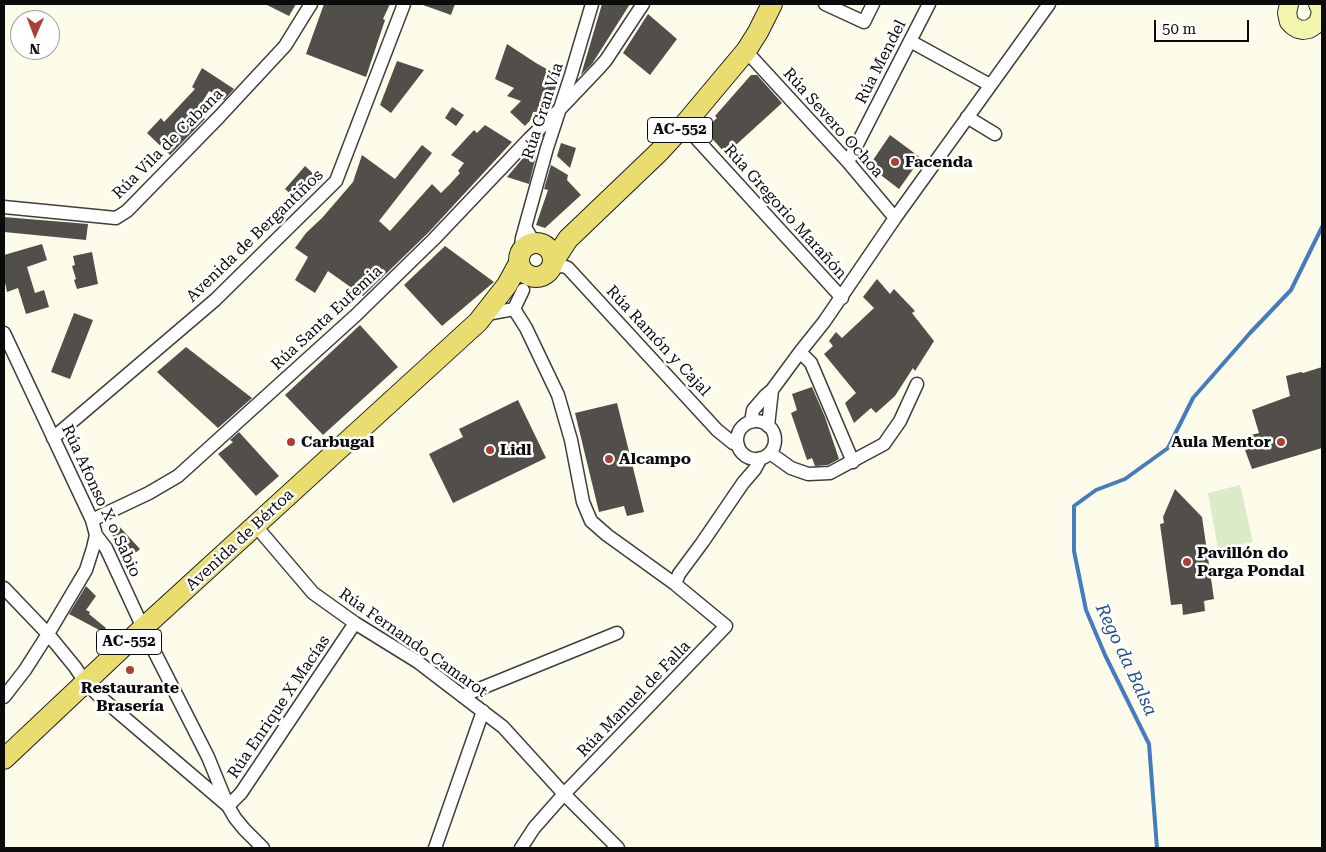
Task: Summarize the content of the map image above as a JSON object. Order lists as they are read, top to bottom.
{
  "streets": {
    "main road": ["AC-552", "Avenida de Bértoa"],
    "street": [
      "Rúa Mendel",
      "Rúa Gran Vía",
      "Rúa Severo Ochoa",
      "Rúa Vila de Cabana",
      "Rúa Gregorio Marañón",
      "Avenida de Bergantiños",
      "Rúa Santa Eufemia",
      "Rúa Ramón y Cajal",
      "Rúa Afonso X o Sabio",
      "Rúa Fernando Camarot",
      "Rúa Manuel de Falla",
      "Rúa Enrique X Macías"
    ]
  },
  "crossings": [
    ["Rúa Mendel", "Rúa Severo Ochoa"],
    ["Rúa Gran Vía", "Rúa Santa Eufemia"],
    ["Rúa Gran Vía", "Avenida de Bértoa"],
    ["Rúa Severo Ochoa", "AC-552"],
    ["AC-552", "Rúa Gregorio Marañón"],
    ["AC-552", "Rúa Ramón y Cajal"],
    ["AC-552", "Avenida de Bértoa"],
    ["Avenida de Bergantiños", "Rúa Afonso X o Sabio"],
    ["Rúa Santa Eufemia", "Rúa Afonso X o Sabio"],
    ["Rúa Ramón y Cajal", "Avenida de Bértoa"],
    ["Rúa Afonso X o Sabio", "Avenida de Bértoa"],
    ["Rúa Afonso X o Sabio", "Rúa Enrique X Macías"],
    ["Avenida de Bértoa", "Rúa Fernando Camarot"],
    ["Rúa Fernando Camarot", "Rúa Manuel de Falla"],
    ["Rúa Fernando Camarot", "Rúa Enrique X Macías"]
  ],
  "water": ["Rego da Balsa"],
  "places": [
    "Facenda",
    "Carbugal",
    "Aula Mentor",
    "Lidl",
    "Alcampo",
    "Pavillón do Parga Pondal",
    "Restaurante Brasería"
  ],
  "scale_bar": "50 m",
  "north": "bottom"
}
